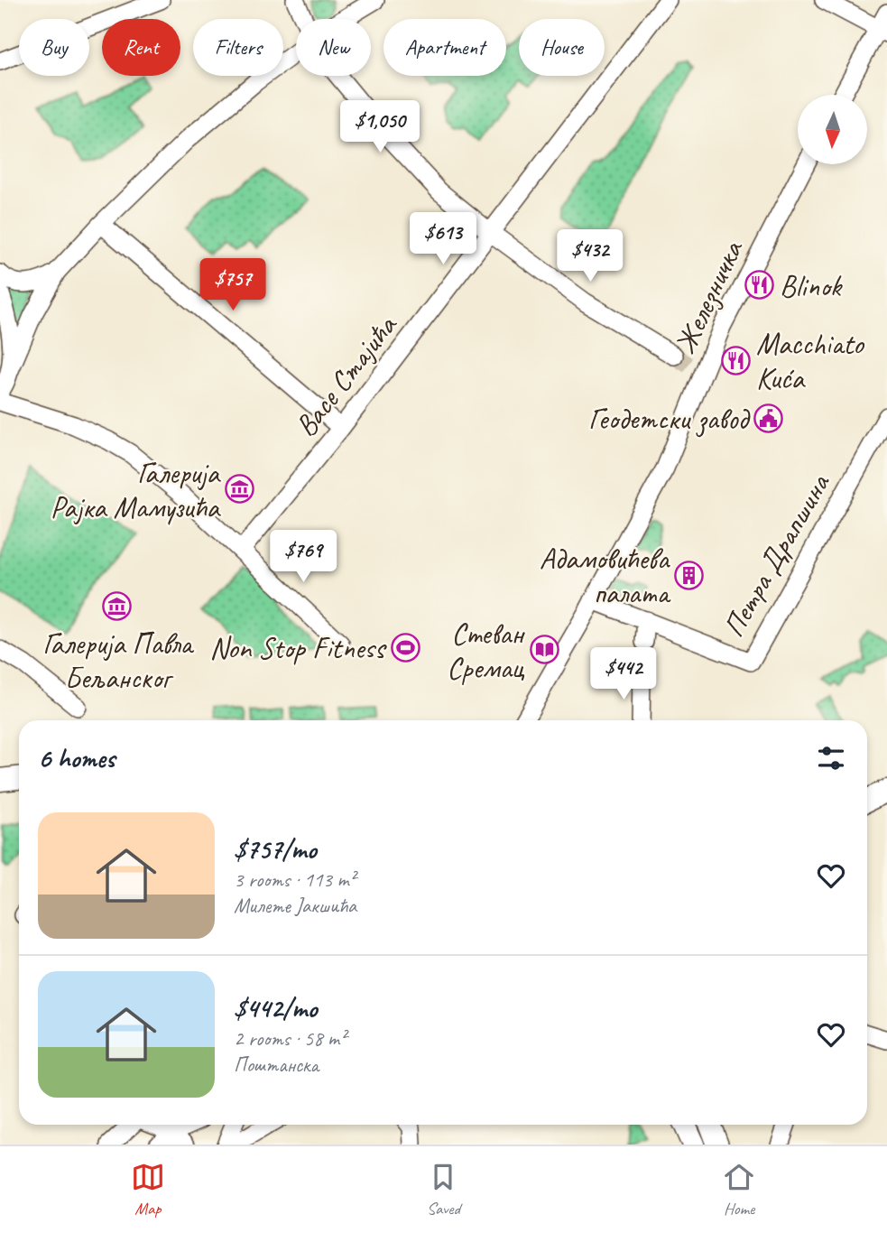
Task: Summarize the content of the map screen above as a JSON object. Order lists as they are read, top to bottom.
{
  "streets": {
    "street": ["Железничка", "Васе Стајића", "Петра Драпшина"]
  },
  "places": {
    "restaurant": ["Blinok", "Macchiato Kuća"],
    "public building": ["Геодетски завод"],
    "museum": ["Галерија Рајка Мамузића", "Галерија Павла Бељанског"],
    "building": ["Адамовићева палата"],
    "sports": ["Non Stop Fitness"],
    "library": ["Стеван Сремац"]
  },
  "north": "bottom",
  "page": {
    "chip": [
      "Buy",
      "Rent",
      "Filters",
      "New",
      "Apartment",
      "House"
    ],
    "price": [
      "$1,050",
      "$613",
      "$432",
      "$757",
      "$769",
      "$442"
    ],
    "heading": "6 homes",
    "list": [
      {
        "name": "$757/mo",
        "note": "3 rooms · 113 m² · Милете Јакшића"
      },
      {
        "name": "$442/mo",
        "note": "2 rooms · 58 m² · Поштанска"
      }
    ],
    "tabs": ["Map", "Saved", "Home"]
  }
}
